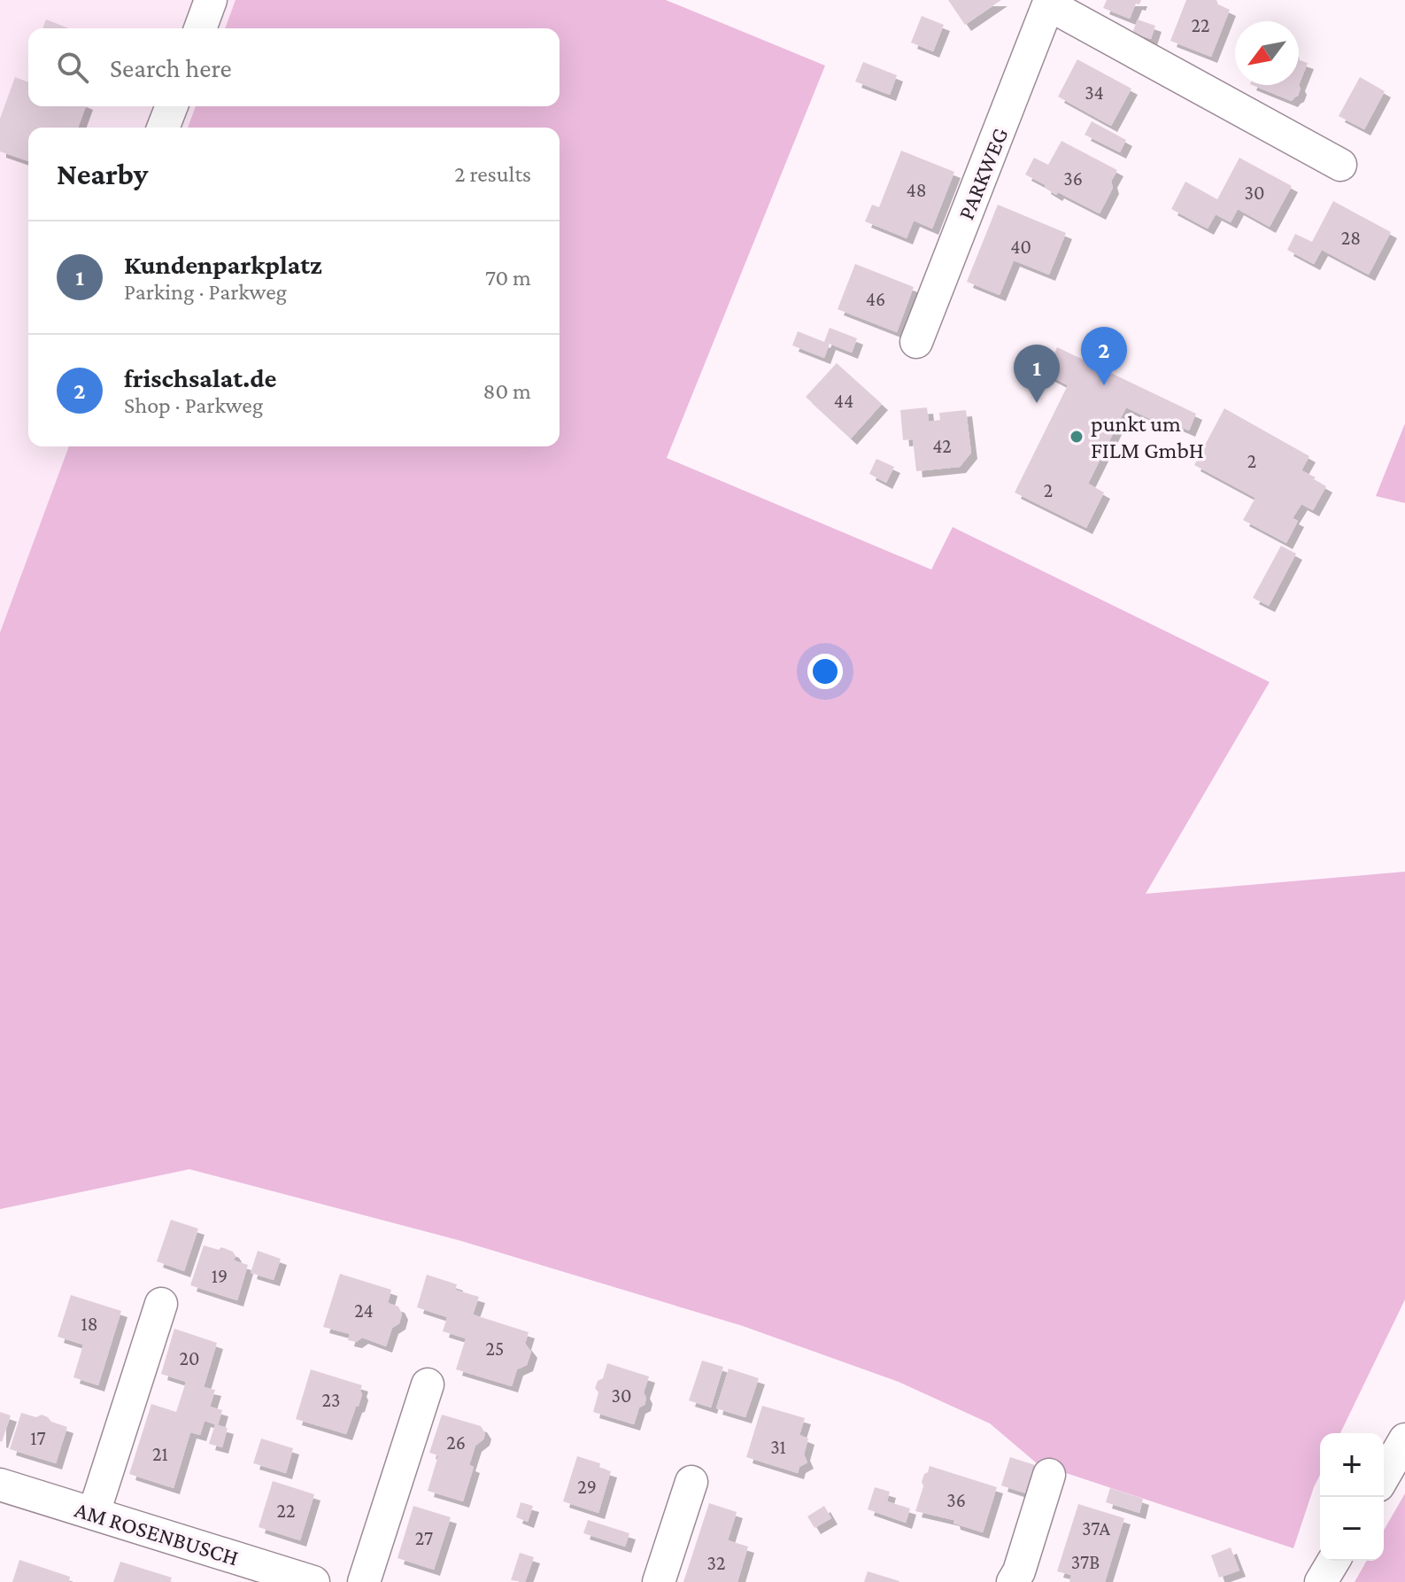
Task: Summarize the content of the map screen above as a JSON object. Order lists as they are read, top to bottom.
{
  "streets": {
    "street": ["PARKWEG", "AM ROSENBUSCH"]
  },
  "places": ["punkt um FILM GmbH"],
  "house_numbers": [
    "22",
    "34",
    "36",
    "48",
    "30",
    "28",
    "40",
    "46",
    "44",
    "42",
    "2",
    "2",
    "19",
    "24",
    "18",
    "25",
    "20",
    "30",
    "23",
    "17",
    "26",
    "31",
    "21",
    "29",
    "36",
    "22",
    "37A",
    "27",
    "37B",
    "32"
  ],
  "north": "bottom left",
  "page": {
    "search": "Search here",
    "heading": ["Nearby", "2 results"],
    "list": [
      {
        "mark": "1",
        "name": "Kundenparkplatz",
        "note": "Parking · Parkweg",
        "value": "70 m"
      },
      {
        "mark": "2",
        "name": "frischsalat.de",
        "note": "Shop · Parkweg",
        "value": "80 m"
      }
    ],
    "pins": ["2", "1"],
    "map_buttons": ["+", "−"]
  }
}
